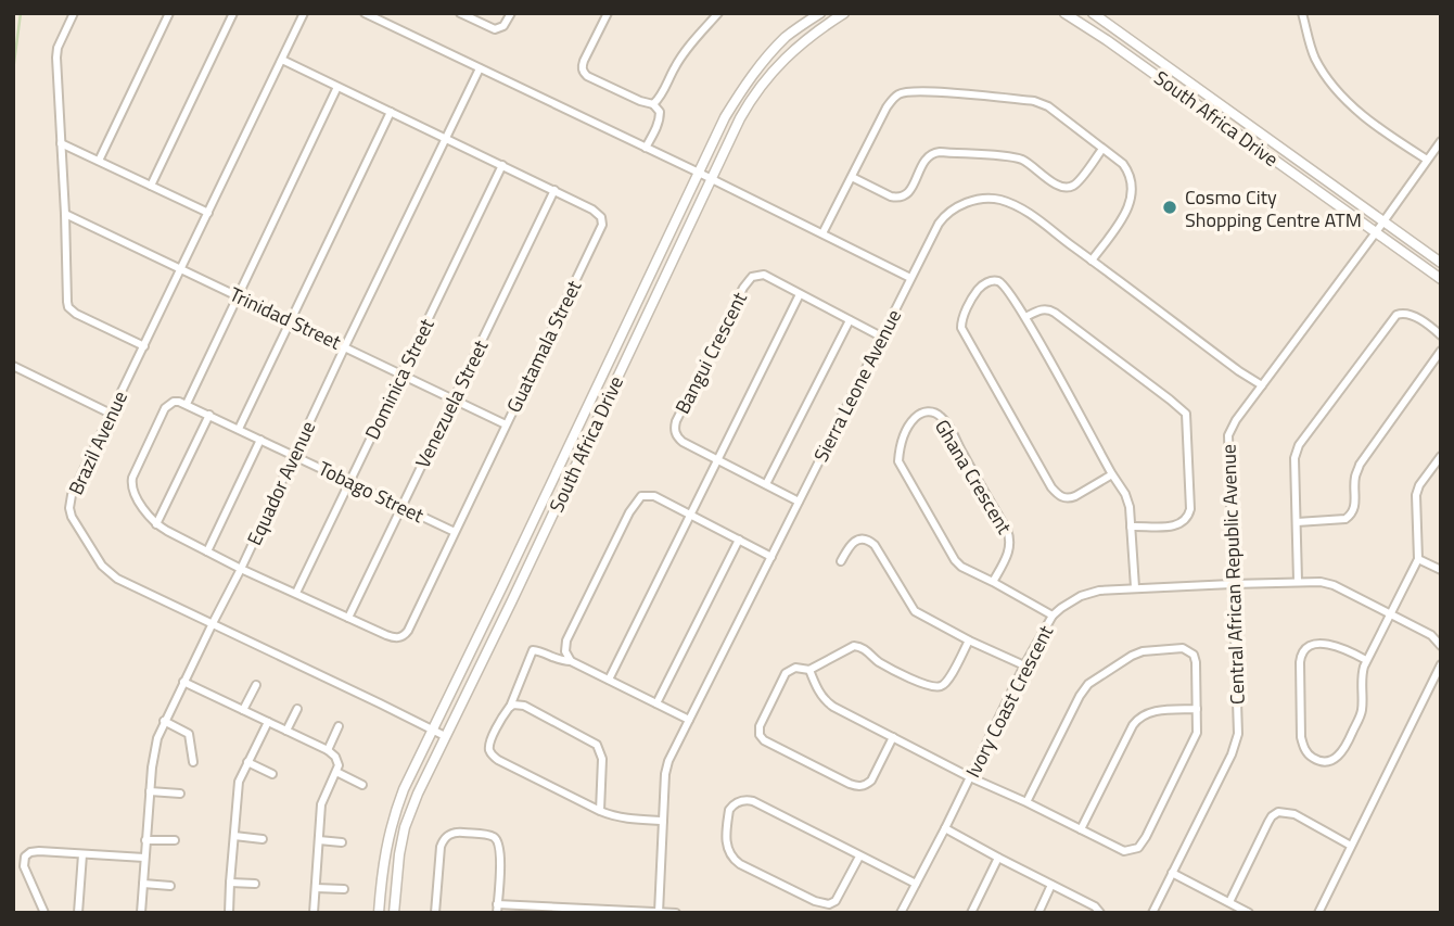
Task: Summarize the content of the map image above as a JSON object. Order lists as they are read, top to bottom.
{
  "streets": {
    "street": [
      "South Africa Drive",
      "Trinidad Street",
      "Guatamala Street",
      "Bangui Crescent",
      "Dominica Street",
      "Sierra Leone Avenue",
      "Venezuela Street",
      "Brazil Avenue",
      "Ghana Crescent",
      "Equador Avenue",
      "Tobago Street",
      "Central African Republic Avenue",
      "Ivory Coast Crescent"
    ]
  },
  "crossings": [
    ["South Africa Drive", "Brazil Avenue"],
    ["South Africa Drive", "Central African Republic Avenue"],
    ["Trinidad Street", "Guatamala Street"],
    ["Trinidad Street", "Dominica Street"],
    ["Trinidad Street", "Venezuela Street"],
    ["Trinidad Street", "Brazil Avenue"],
    ["Trinidad Street", "Equador Avenue"],
    ["Guatamala Street", "Dominica Street"],
    ["Guatamala Street", "Venezuela Street"],
    ["Guatamala Street", "Brazil Avenue"],
    ["Guatamala Street", "Equador Avenue"],
    ["Guatamala Street", "Tobago Street"],
    ["Bangui Crescent", "Sierra Leone Avenue"],
    ["Dominica Street", "Tobago Street"],
    ["Sierra Leone Avenue", "Central African Republic Avenue"],
    ["Venezuela Street", "Tobago Street"],
    ["Brazil Avenue", "Equador Avenue"],
    ["Ghana Crescent", "Ivory Coast Crescent"],
    ["Equador Avenue", "Tobago Street"],
    ["Central African Republic Avenue", "Ivory Coast Crescent"]
  ],
  "places": ["Cosmo City Shopping Centre ATM"]
}
